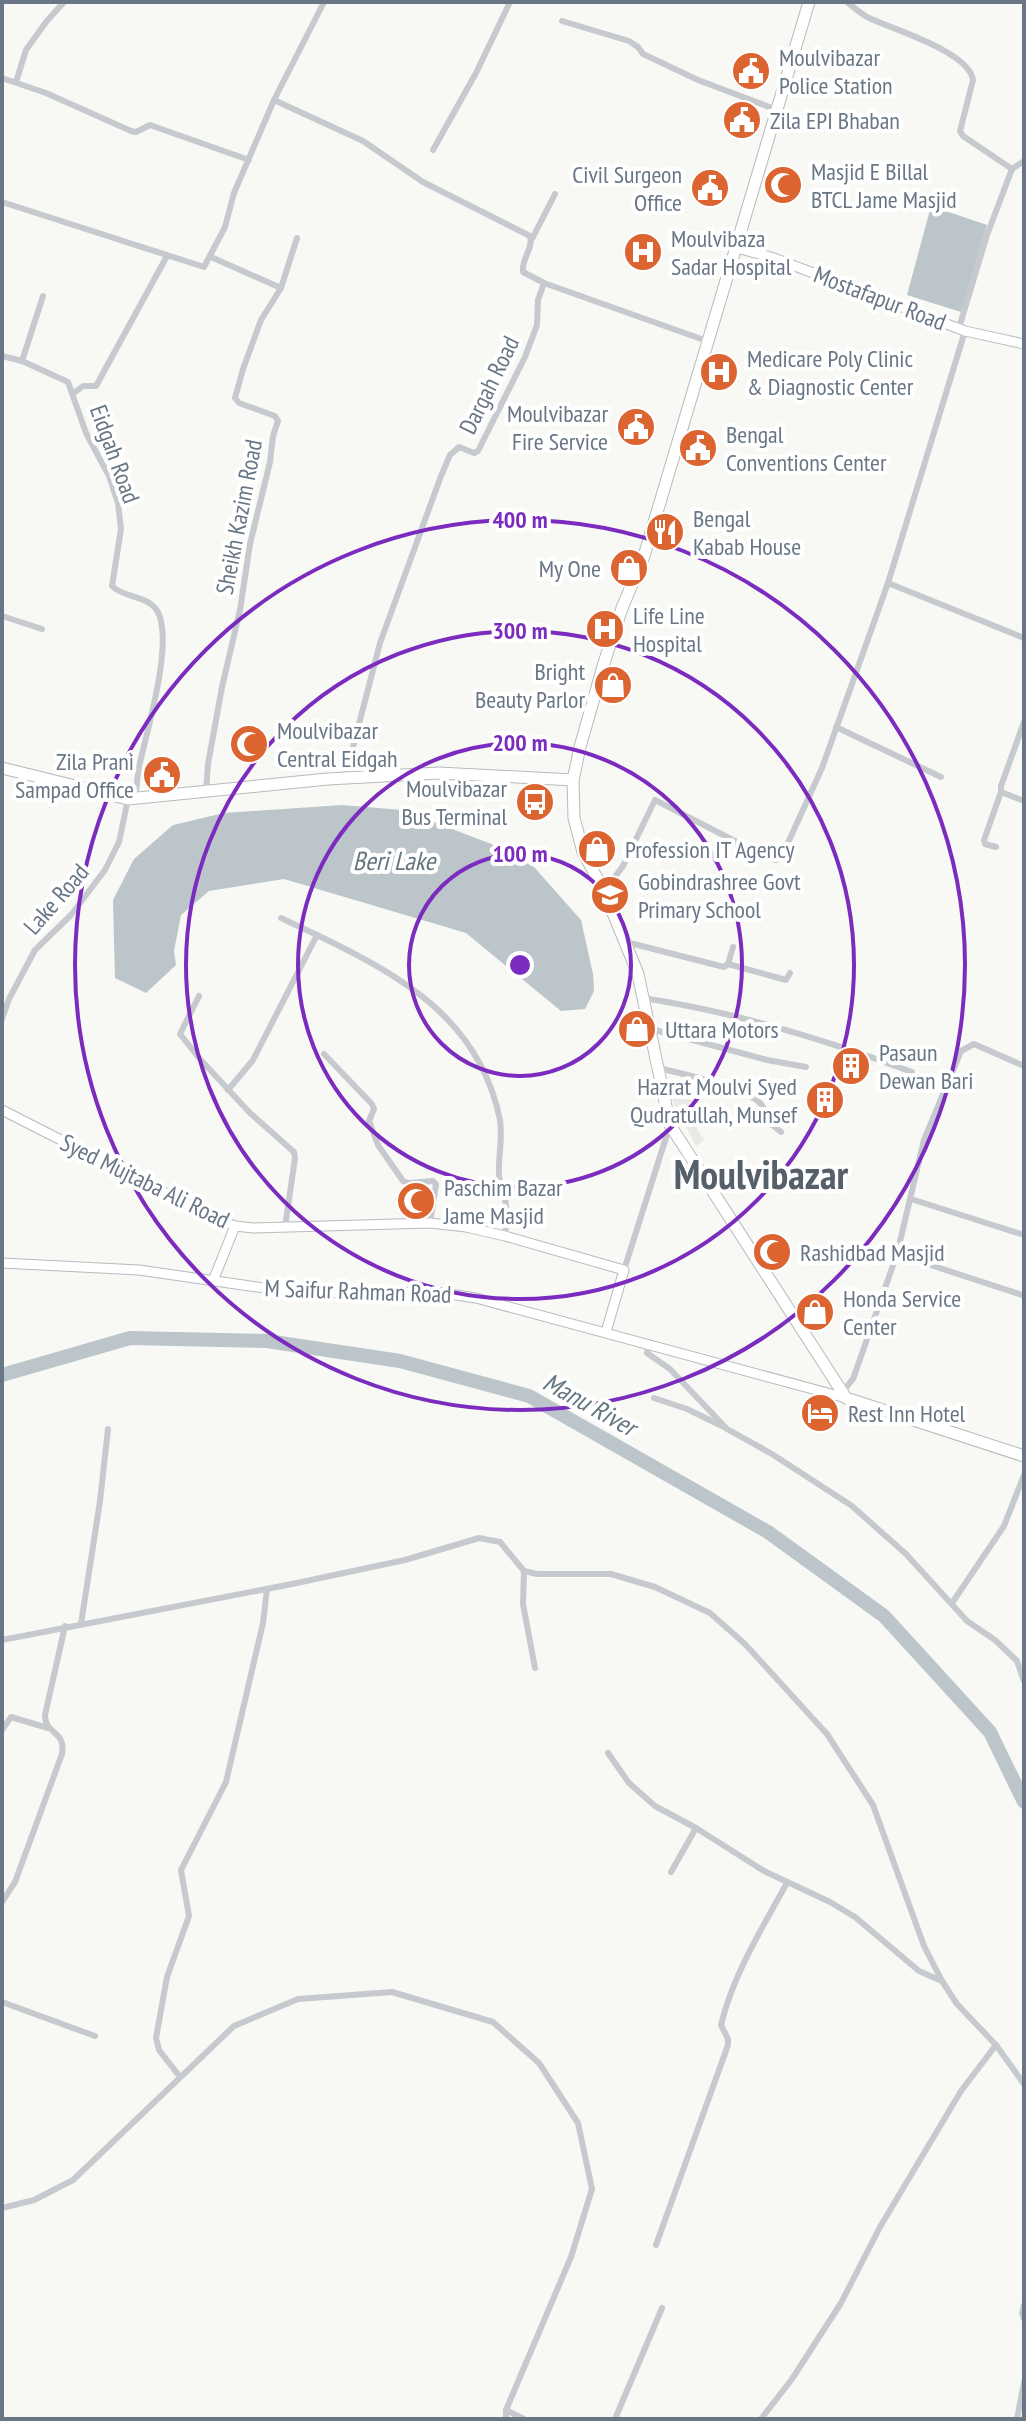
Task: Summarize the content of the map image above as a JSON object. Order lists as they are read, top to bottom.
{
  "streets": {
    "street": [
      "Mostafapur Road",
      "Dargah Road",
      "Eidgah Road",
      "Sheikh Kazim Road",
      "Lake Road",
      "Syed Mujtaba Ali Road",
      "M Saifur Rahman Road"
    ]
  },
  "crossings": [
    ["Eidgah Road", "Lake Road"]
  ],
  "districts": ["Moulvibazar"],
  "water": ["Beri Lake", "Manu River"],
  "places": {
    "public building": [
      "Moulvibazar Police Station",
      "Zila EPI Bhaban",
      "Civil Surgeon Office",
      "Moulvibazar Fire Service",
      "Bengal Conventions Center",
      "Zila Prani Sampad Office"
    ],
    "mosque": [
      "Masjid E Billal BTCL Jame Masjid",
      "Moulvibazar Central Eidgah",
      "Paschim Bazar Jame Masjid",
      "Rashidbad Masjid"
    ],
    "hospital": ["Moulvibaza Sadar Hospital", "Medicare Poly Clinic & Diagnostic Center", "Life Line Hospital"],
    "restaurant": ["Bengal Kabab House"],
    "shop": [
      "My One",
      "Bright Beauty Parlor",
      "Profession IT Agency",
      "Uttara Motors",
      "Honda Service Center"
    ],
    "bus stop": ["Moulvibazar Bus Terminal"],
    "school or university": ["Gobindrashree Govt Primary School"],
    "building": ["Pasaun Dewan Bari", "Hazrat Moulvi Syed Qudratullah, Munsef"],
    "hotel": ["Rest Inn Hotel"]
  },
  "rings": [
    "400 m",
    "300 m",
    "200 m",
    "100 m"
  ]
}
